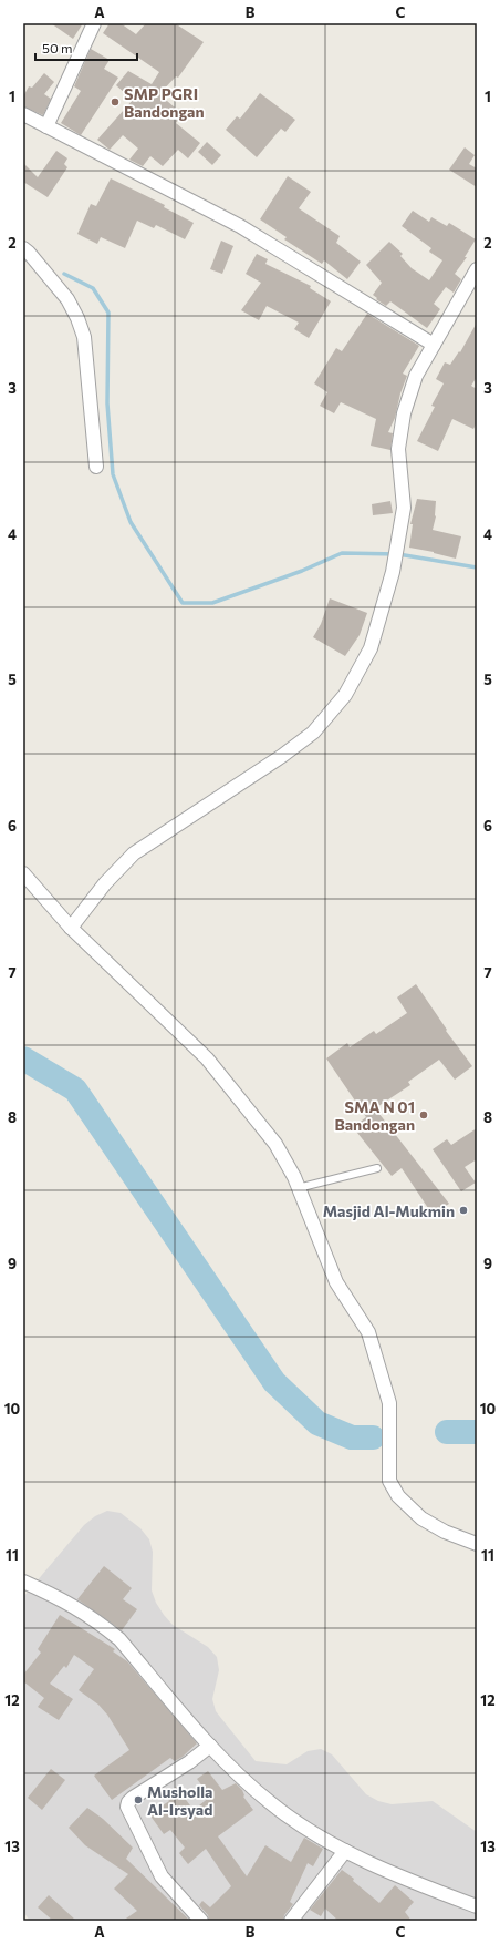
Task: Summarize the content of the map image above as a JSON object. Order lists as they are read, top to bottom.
{
  "places": [
    "SMP PGRI Bandongan",
    "SMA N 01 Bandongan",
    "Masjid Al-Mukmin",
    "Musholla Al-Irsyad"
  ],
  "scale_bar": "50 m",
  "grid": {
    "columns": ["A", "B", "C"],
    "rows": [
      "1",
      "2",
      "3",
      "4",
      "5",
      "6",
      "7",
      "8",
      "9",
      "10",
      "11",
      "12",
      "13"
    ]
  }
}
